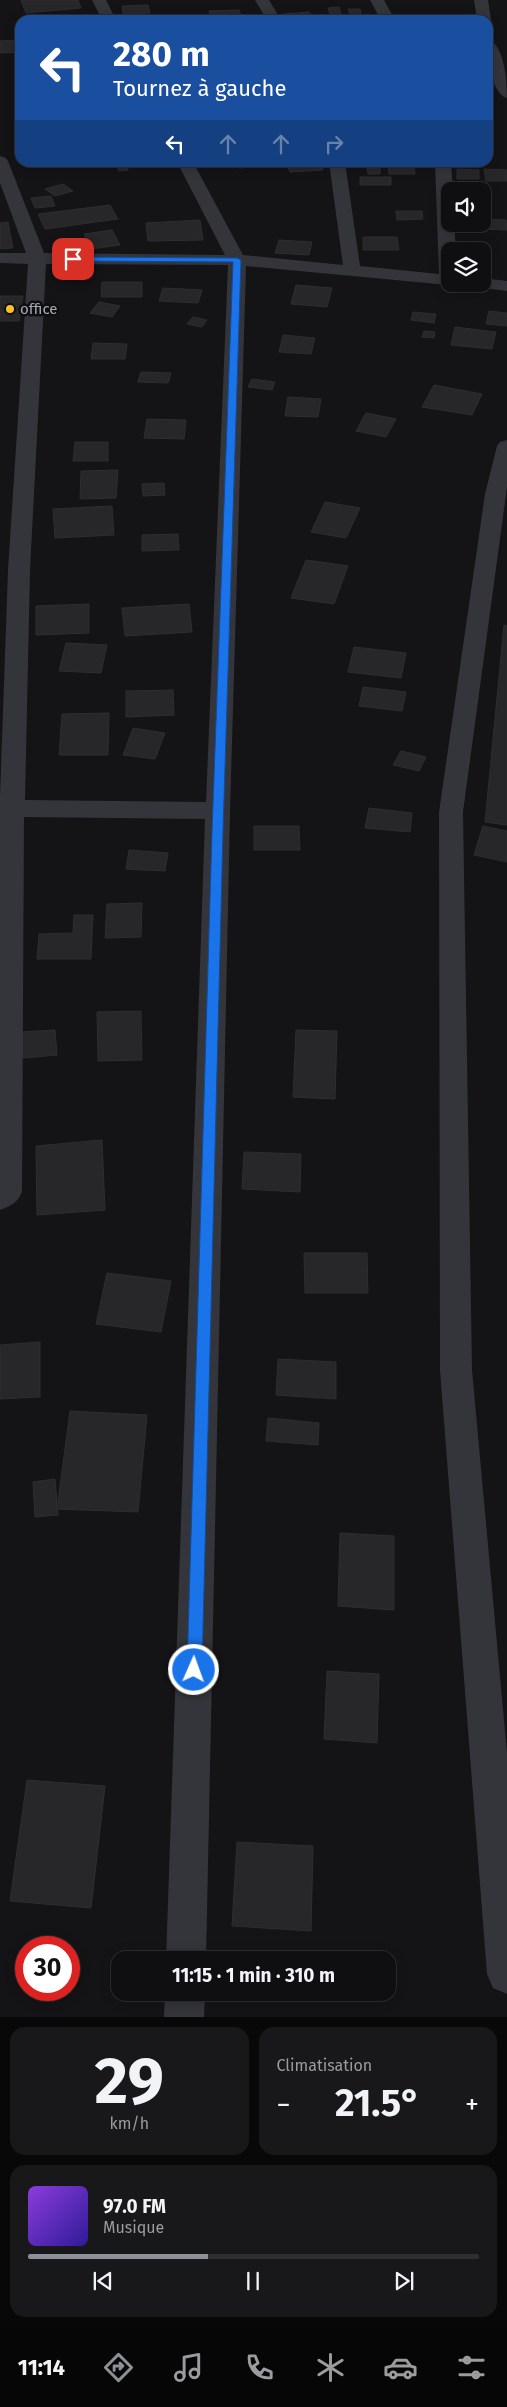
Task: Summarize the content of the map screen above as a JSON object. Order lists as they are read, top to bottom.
{
  "places": ["office"],
  "page": {
    "turn": ["280 m", "Tournez à gauche"],
    "limit": "30",
    "trip": "11:15 · 1 min · 310 m",
    "tile": [
      ["29", "km/h"],
      "Climatisation"
    ],
    "heat": ["−", "21.5°", "+"],
    "song": ["97.0 FM", "Musique"],
    "tabs": "11:14"
  }
}
